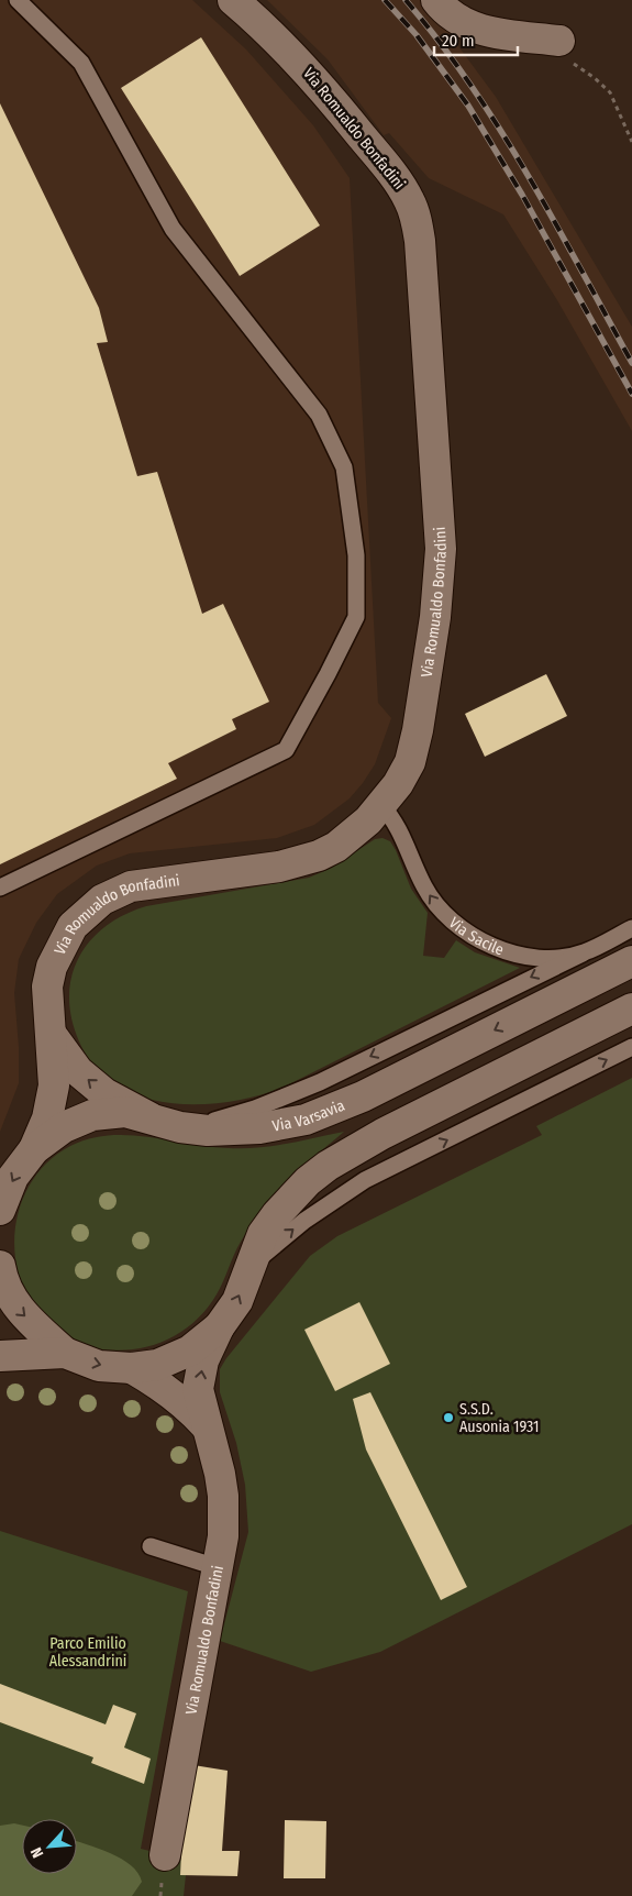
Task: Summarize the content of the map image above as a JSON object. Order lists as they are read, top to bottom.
{
  "streets": {
    "street": ["Via Romualdo Bonfadini", "Via Varsavia"],
    "lane": ["Via Sacile"]
  },
  "crossings": [
    ["Via Romualdo Bonfadini", "Via Sacile"],
    ["Via Romualdo Bonfadini", "Via Varsavia"]
  ],
  "one_way": ["Via Sacile"],
  "parks": ["Parco Emilio Alessandrini"],
  "places": ["S.S.D. Ausonia 1931"],
  "scale_bar": "20 m",
  "north": "bottom left"
}
